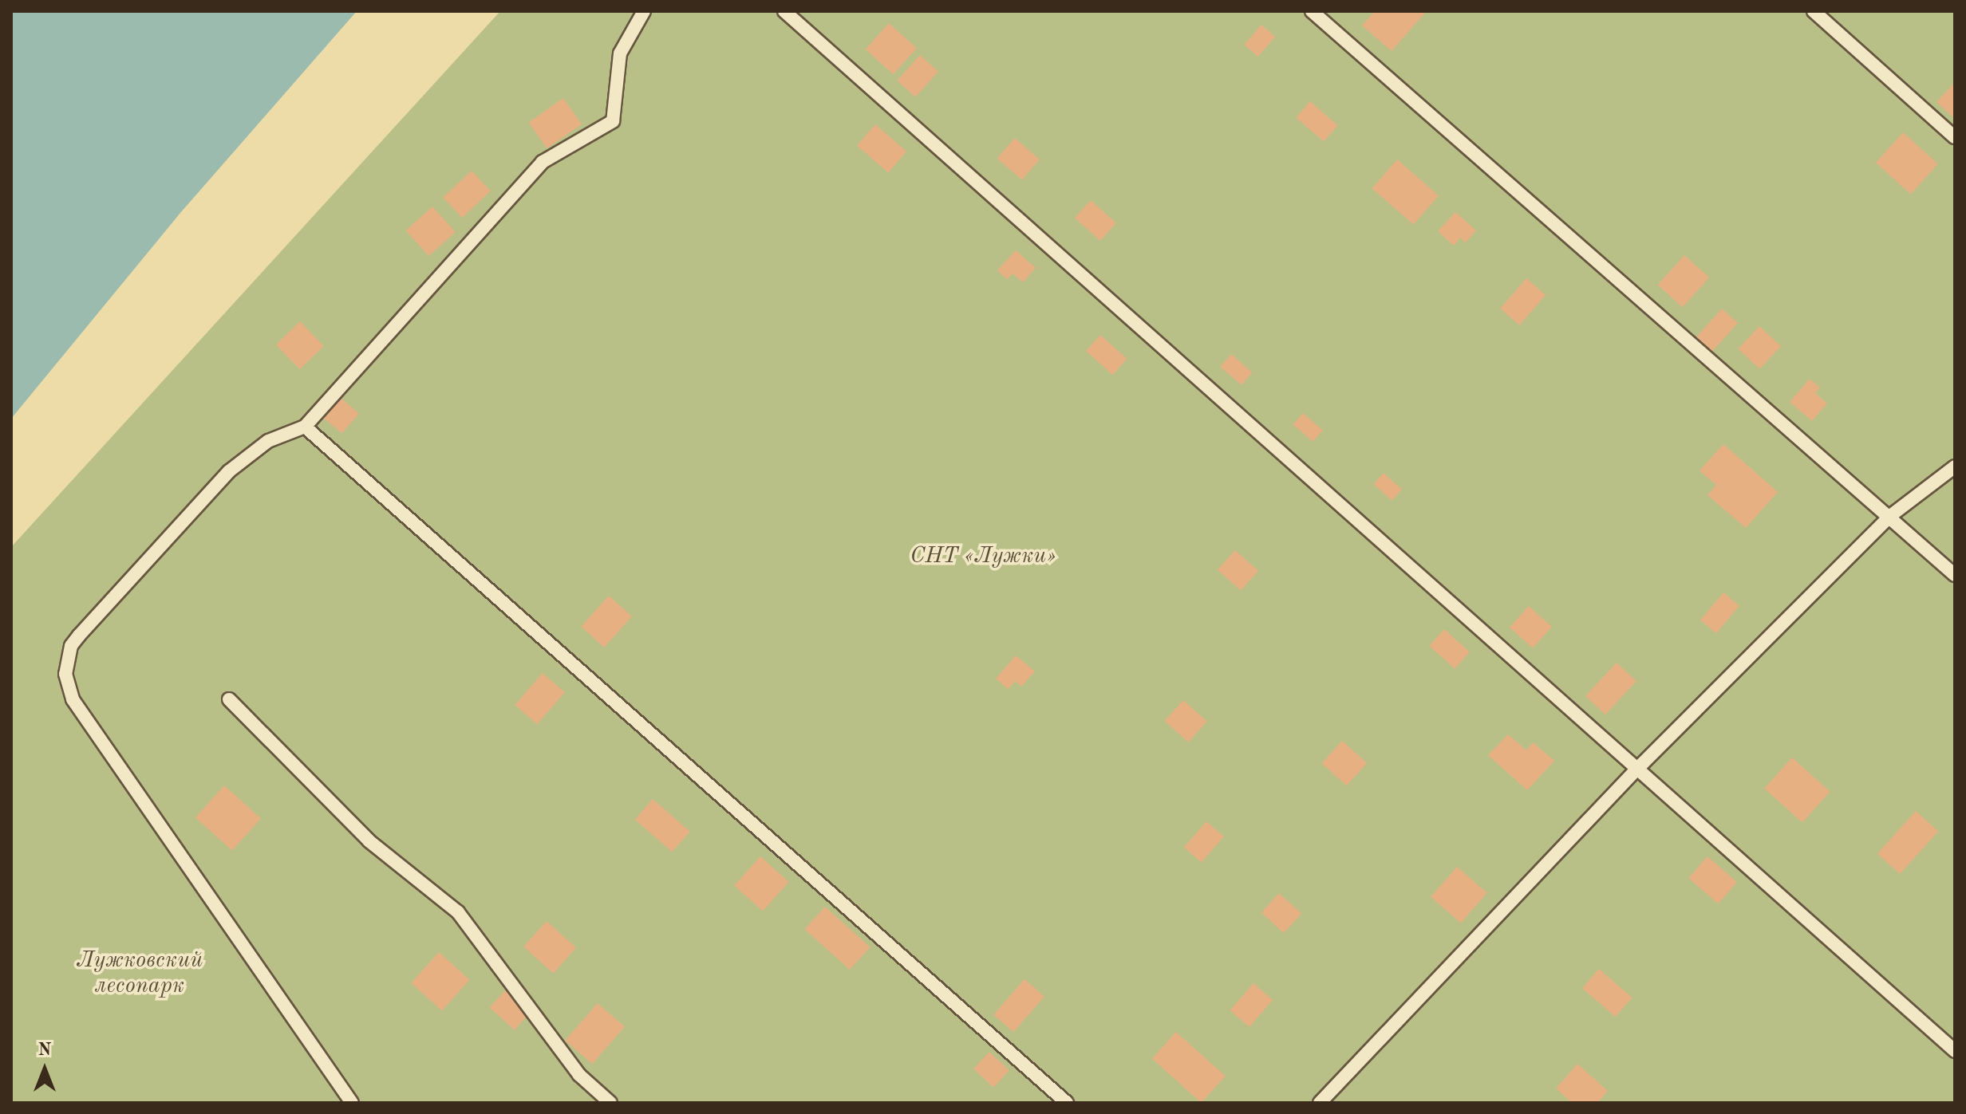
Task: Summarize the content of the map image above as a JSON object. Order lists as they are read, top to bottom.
{
  "parks": ["СНТ «Лужки»", "Лужковский лесопарк"],
  "north": "top"
}
